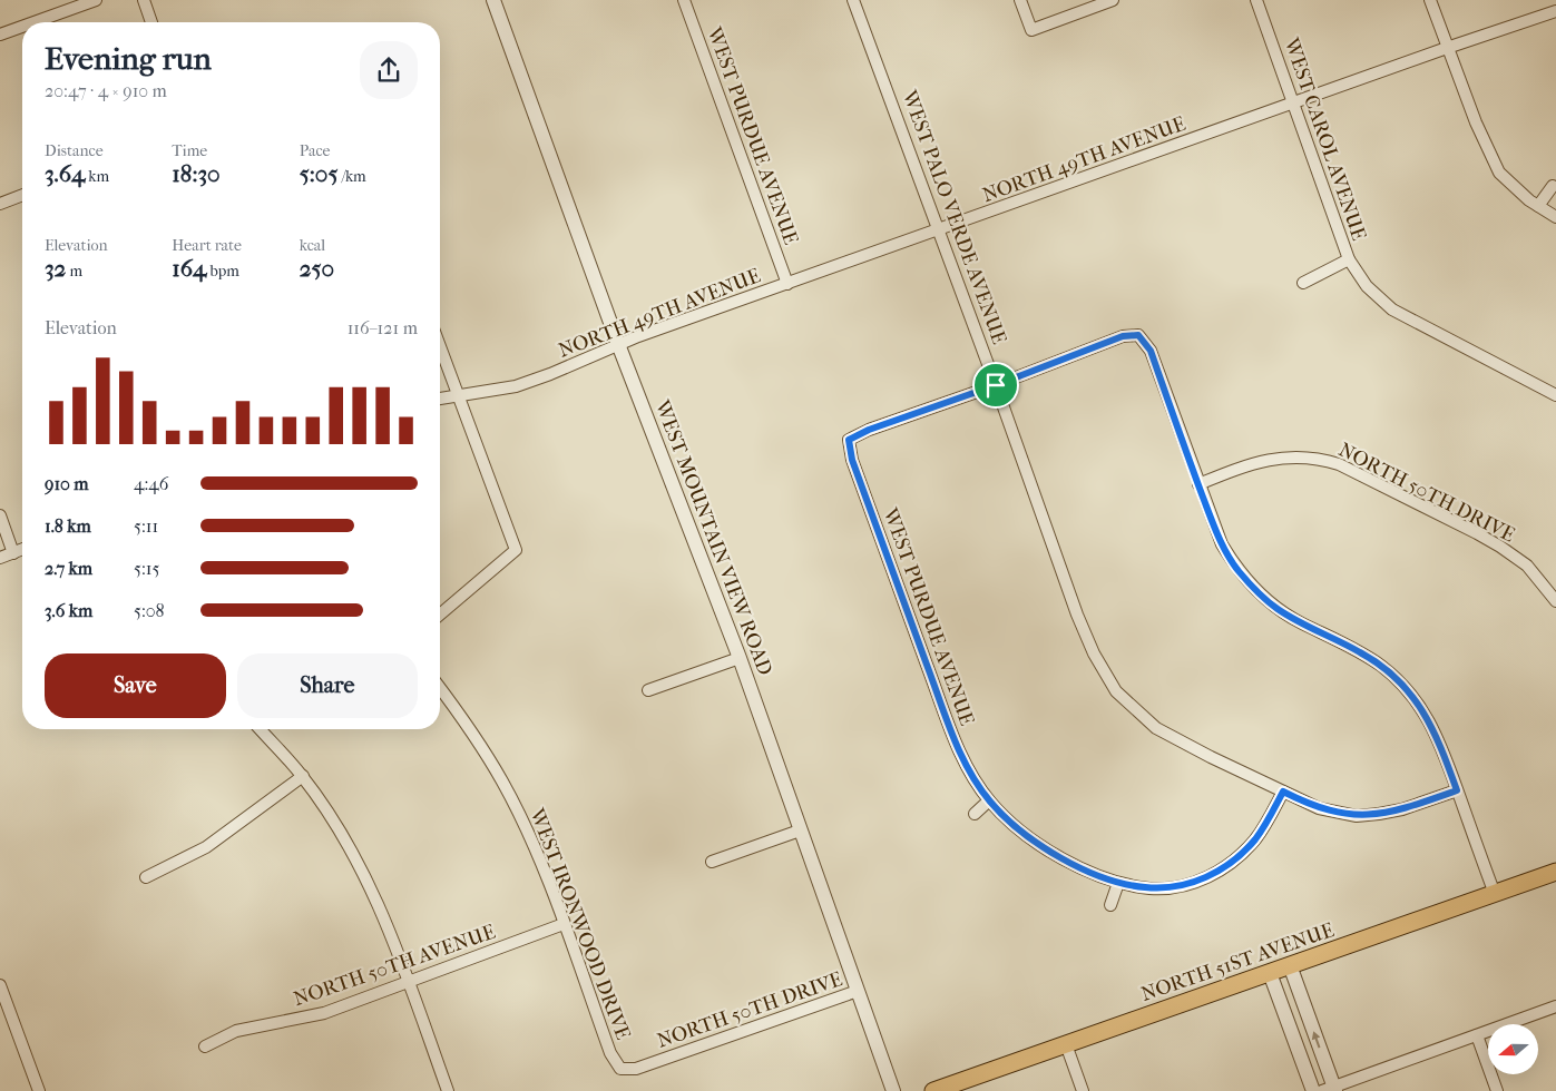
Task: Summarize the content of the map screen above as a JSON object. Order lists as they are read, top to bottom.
{
  "streets": {
    "main road": ["NORTH 51ST AVENUE"],
    "street": [
      "WEST PURDUE AVENUE",
      "WEST CAROL AVENUE",
      "NORTH 49TH AVENUE",
      "WEST PALO VERDE AVENUE",
      "NORTH 50TH DRIVE",
      "WEST MOUNTAIN VIEW ROAD",
      "WEST IRONWOOD DRIVE",
      "NORTH 50TH AVENUE"
    ]
  },
  "crossings": [
    ["WEST PURDUE AVENUE", "NORTH 49TH AVENUE"],
    ["WEST PURDUE AVENUE", "WEST PALO VERDE AVENUE"],
    ["WEST CAROL AVENUE", "NORTH 49TH AVENUE"],
    ["NORTH 49TH AVENUE", "WEST PALO VERDE AVENUE"],
    ["NORTH 49TH AVENUE", "WEST MOUNTAIN VIEW ROAD"],
    ["NORTH 50TH DRIVE", "WEST MOUNTAIN VIEW ROAD"],
    ["NORTH 50TH DRIVE", "WEST IRONWOOD DRIVE"],
    ["WEST IRONWOOD DRIVE", "NORTH 50TH AVENUE"]
  ],
  "north": "left",
  "page": {
    "heading": ["Evening run", "20:47 · 4 × 910 m"],
    "stats": [
      ["Distance", "3.64 km"],
      ["Time", "18:30"],
      ["Pace", "5:05 /km"],
      ["Elevation", "32 m"],
      ["Heart rate", "164 bpm"],
      ["kcal", "250"]
    ],
    "chart": ["Elevation", "116–121 m"],
    "list": [
      {
        "name": "910 m",
        "note": "4:46"
      },
      {
        "name": "1.8 km",
        "note": "5:11"
      },
      {
        "name": "2.7 km",
        "note": "5:15"
      },
      {
        "name": "3.6 km",
        "note": "5:08"
      }
    ],
    "buttons": ["Save", "Share"]
  }
}
